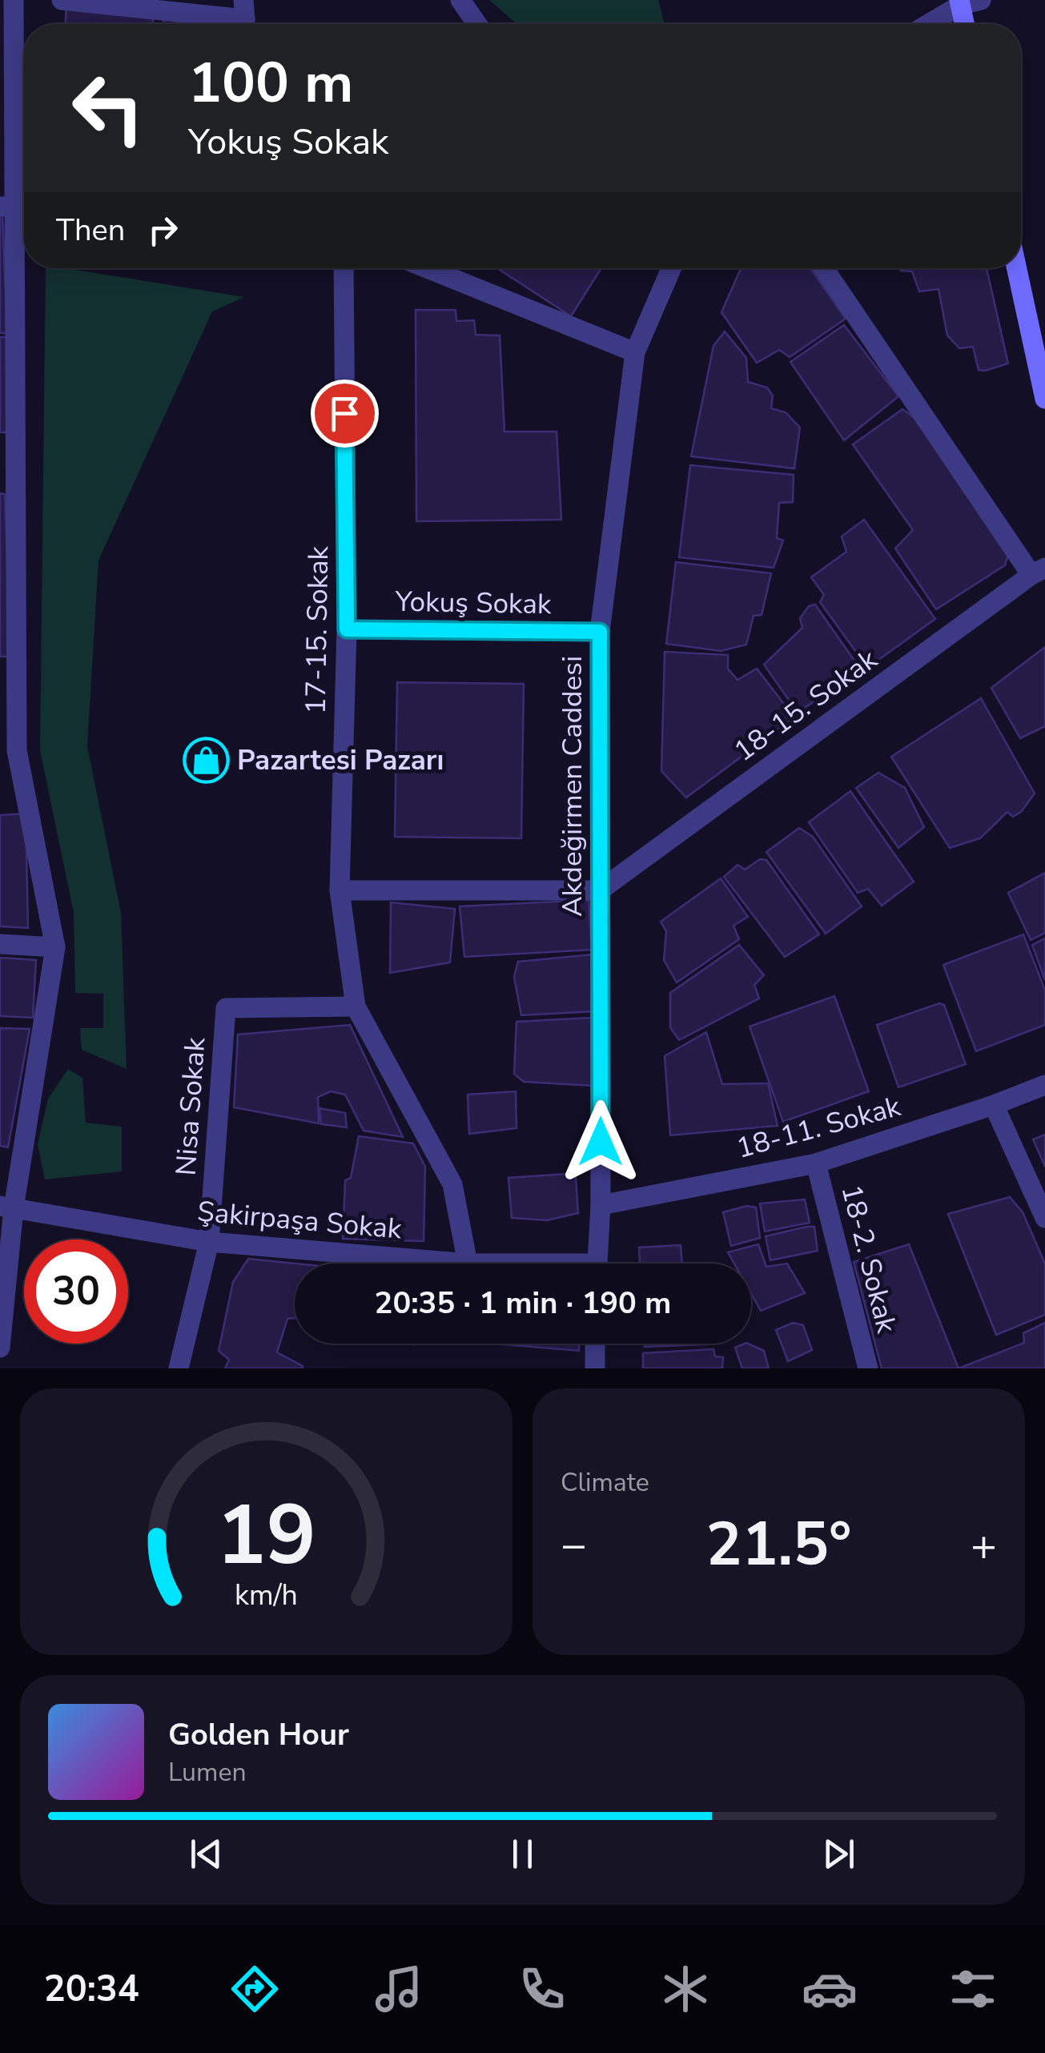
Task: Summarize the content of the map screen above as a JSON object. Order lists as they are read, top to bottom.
{
  "streets": {
    "street": [
      "Yokuş Sokak",
      "17-15. Sokak",
      "18-15. Sokak",
      "Akdeğirmen Caddesi",
      "Nisa Sokak",
      "18-11. Sokak",
      "Şakirpaşa Sokak",
      "18-2. Sokak"
    ]
  },
  "crossings": [
    ["Yokuş Sokak", "17-15. Sokak"],
    ["Yokuş Sokak", "Akdeğirmen Caddesi"],
    ["17-15. Sokak", "Nisa Sokak"],
    ["17-15. Sokak", "Şakirpaşa Sokak"],
    ["18-15. Sokak", "Akdeğirmen Caddesi"],
    ["Akdeğirmen Caddesi", "18-11. Sokak"],
    ["Nisa Sokak", "Şakirpaşa Sokak"],
    ["18-11. Sokak", "18-2. Sokak"]
  ],
  "places": {
    "shop": ["Pazartesi Pazarı"]
  },
  "page": {
    "turn": ["100 m", "Yokuş Sokak"],
    "then": "Then",
    "limit": "30",
    "trip": "20:35 · 1 min · 190 m",
    "tile": "Climate",
    "heat": ["−", "21.5°", "+"],
    "song": ["Golden Hour", "Lumen"],
    "tabs": "20:34",
    "gauge": ["19", "km/h"]
  }
}
